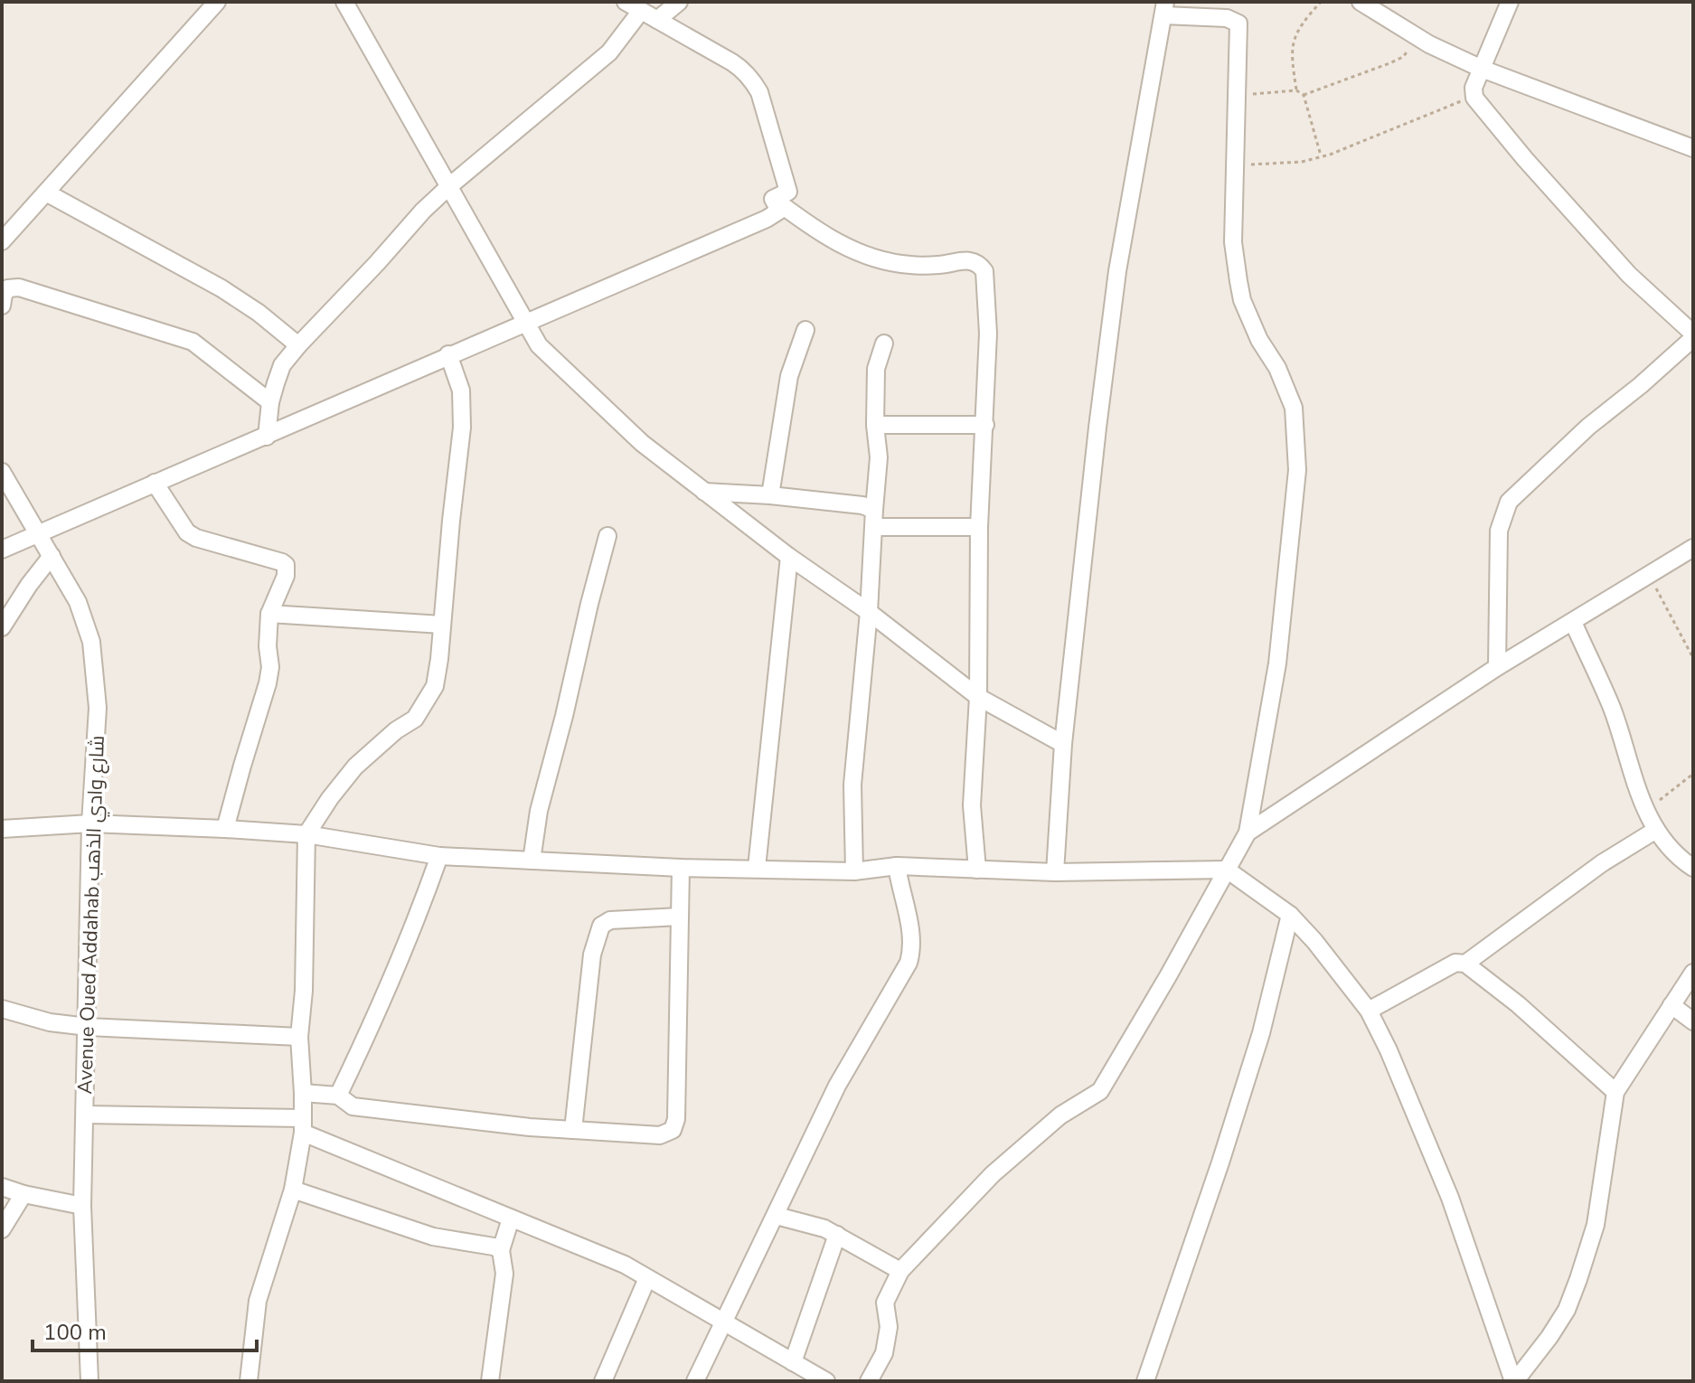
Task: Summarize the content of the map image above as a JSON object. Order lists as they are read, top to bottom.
{
  "streets": {
    "street": ["Avenue Oued Addahab شارع وادي الذهب"]
  },
  "scale_bar": "100 m"
}
